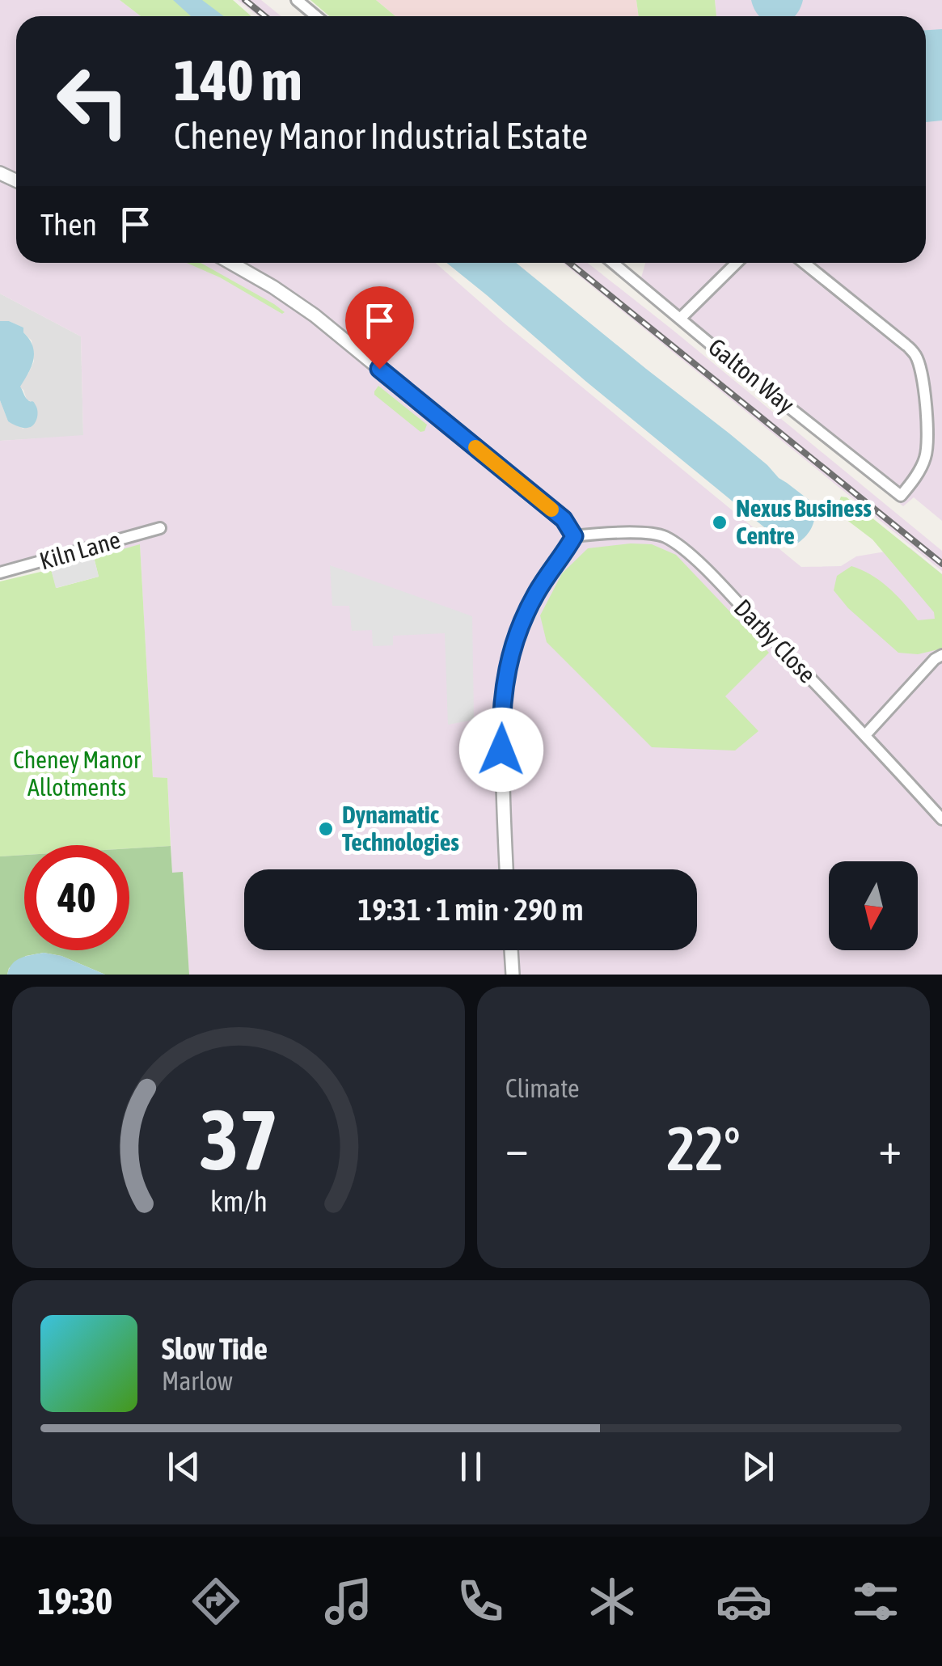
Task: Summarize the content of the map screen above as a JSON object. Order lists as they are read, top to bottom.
{
  "streets": {
    "street": ["Galton Way", "Kiln Lane", "Darby Close"]
  },
  "parks": ["Cheney Manor Allotments"],
  "places": ["Nexus Business Centre", "Dynamatic Technologies"],
  "north": "bottom",
  "page": {
    "turn": ["140 m", "Cheney Manor Industrial Estate"],
    "then": "Then",
    "limit": "40",
    "trip": "19:31 · 1 min · 290 m",
    "tile": "Climate",
    "heat": ["−", "22°", "+"],
    "song": ["Slow Tide", "Marlow"],
    "tabs": "19:30",
    "gauge": ["37", "km/h"]
  }
}
